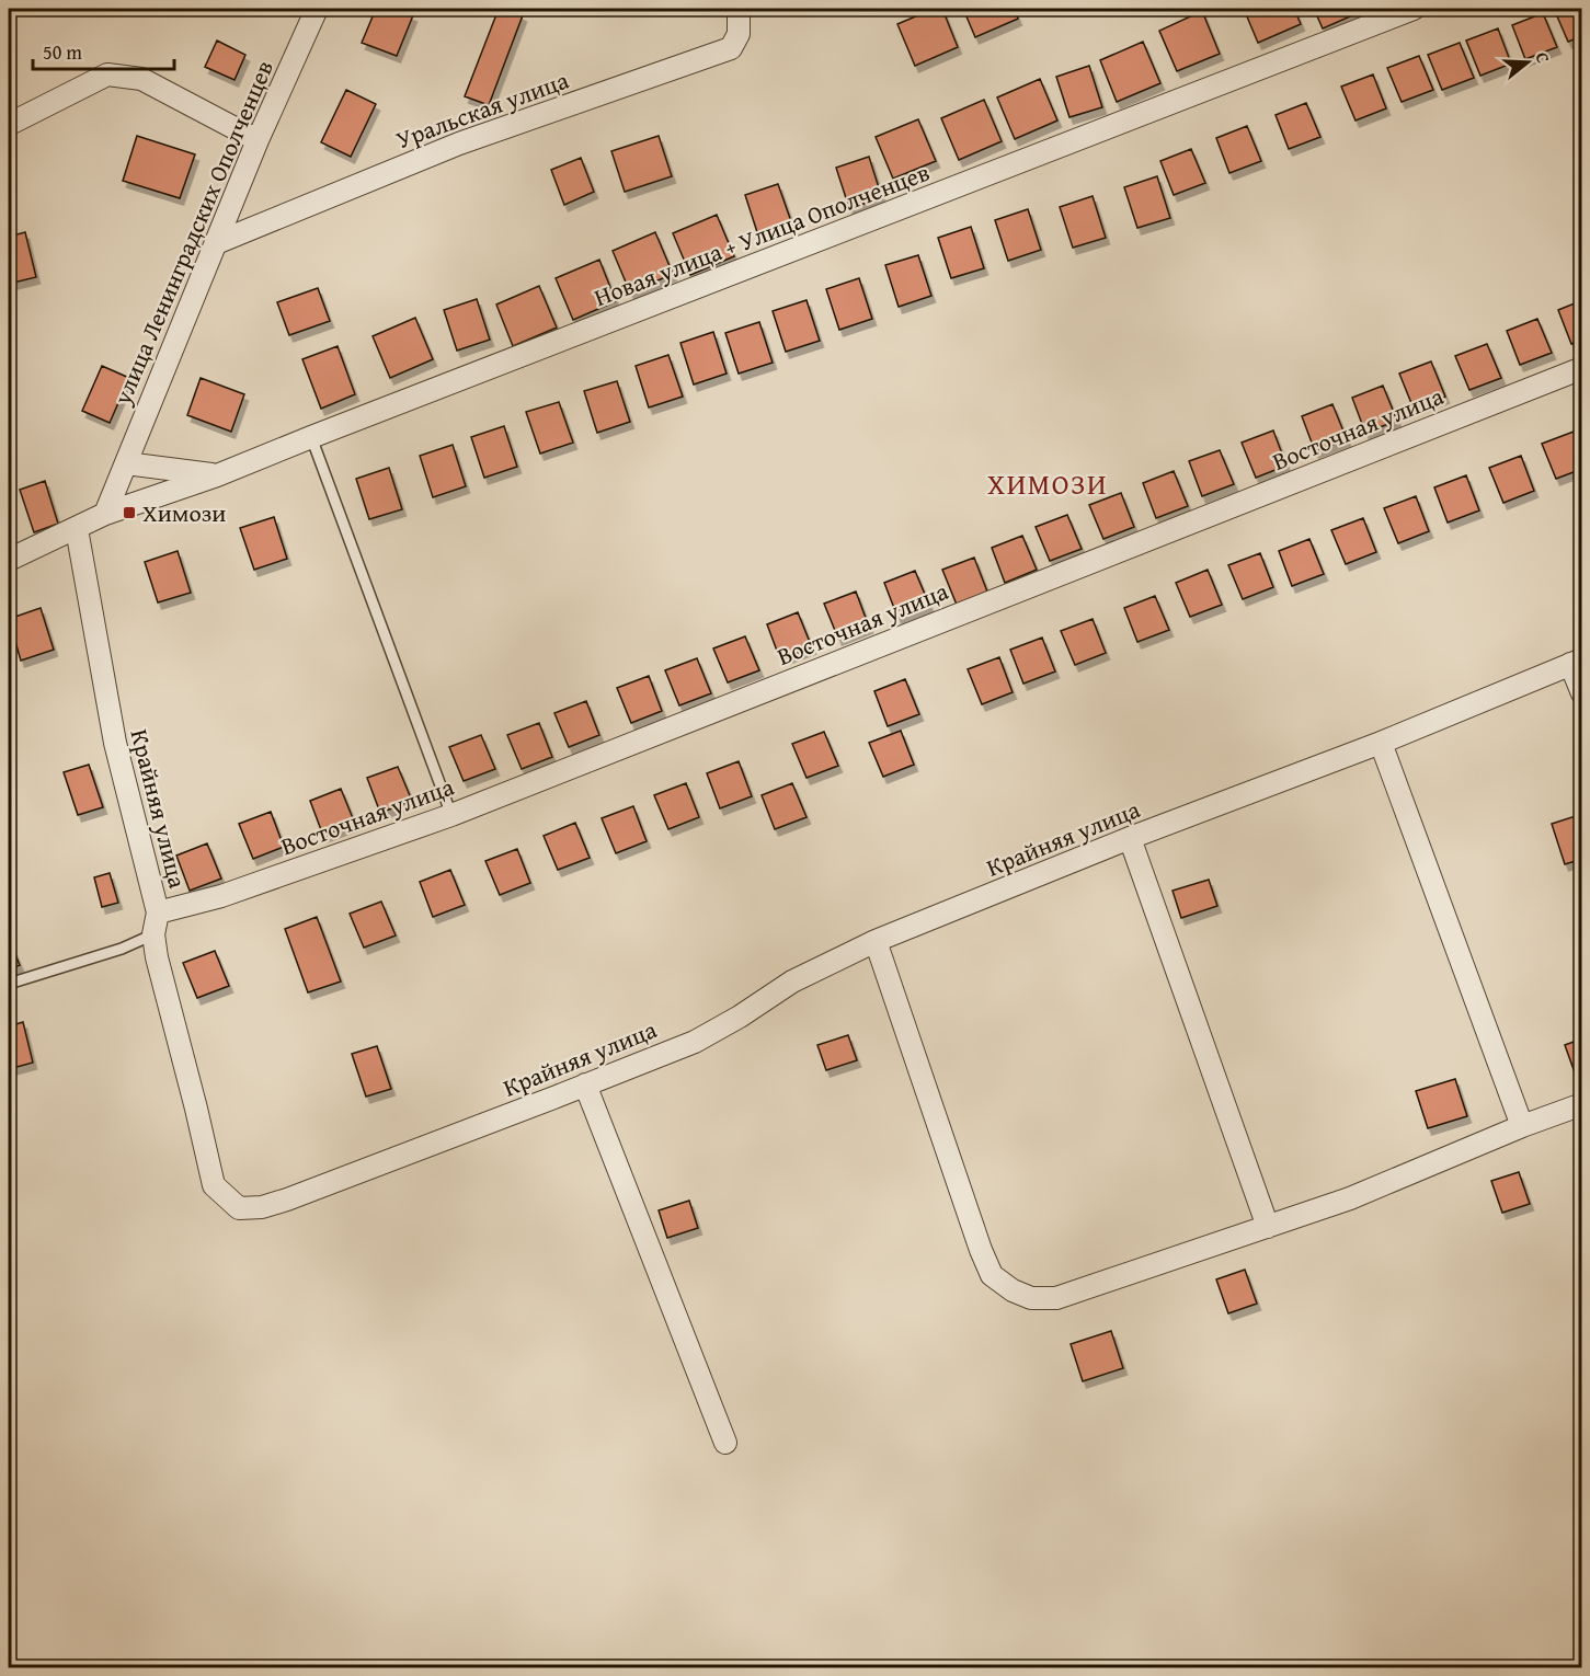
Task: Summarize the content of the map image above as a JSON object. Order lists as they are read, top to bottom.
{
  "streets": {
    "street": [
      "Уральская улица",
      "улица Ленинградских Ополченцев",
      "Новая улица + Улица Ополченцев",
      "Восточная улица",
      "Крайняя улица"
    ]
  },
  "crossings": [
    ["Уральская улица", "улица Ленинградских Ополченцев"],
    ["улица Ленинградских Ополченцев", "Новая улица + Улица Ополченцев"],
    ["Новая улица + Улица Ополченцев", "Крайняя улица"],
    ["Восточная улица", "Крайняя улица"]
  ],
  "districts": ["ХИМОЗИ"],
  "places": {
    "transit": ["Химози"]
  },
  "scale_bar": "50 m",
  "north": "right"
}
